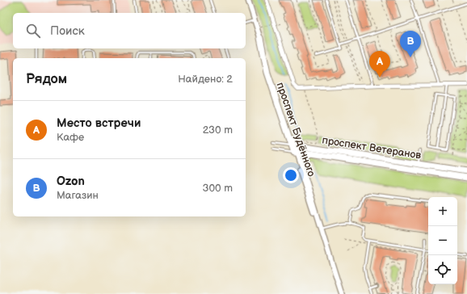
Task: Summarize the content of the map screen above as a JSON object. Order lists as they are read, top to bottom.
{
  "streets": {
    "main road": ["проспект Будённого", "проспект Ветеранов"]
  },
  "crossings": [
    ["проспект Будённого", "проспект Ветеранов"]
  ],
  "page": {
    "search": "Поиск",
    "pins": ["B", "A"],
    "heading": ["Рядом", "Найдено: 2"],
    "list": [
      {
        "mark": "A",
        "name": "Место встречи",
        "note": "Кафе",
        "value": "230 m"
      },
      {
        "mark": "B",
        "name": "Ozon",
        "note": "Магазин",
        "value": "300 m"
      }
    ],
    "map_buttons": ["+", "−"]
  }
}
